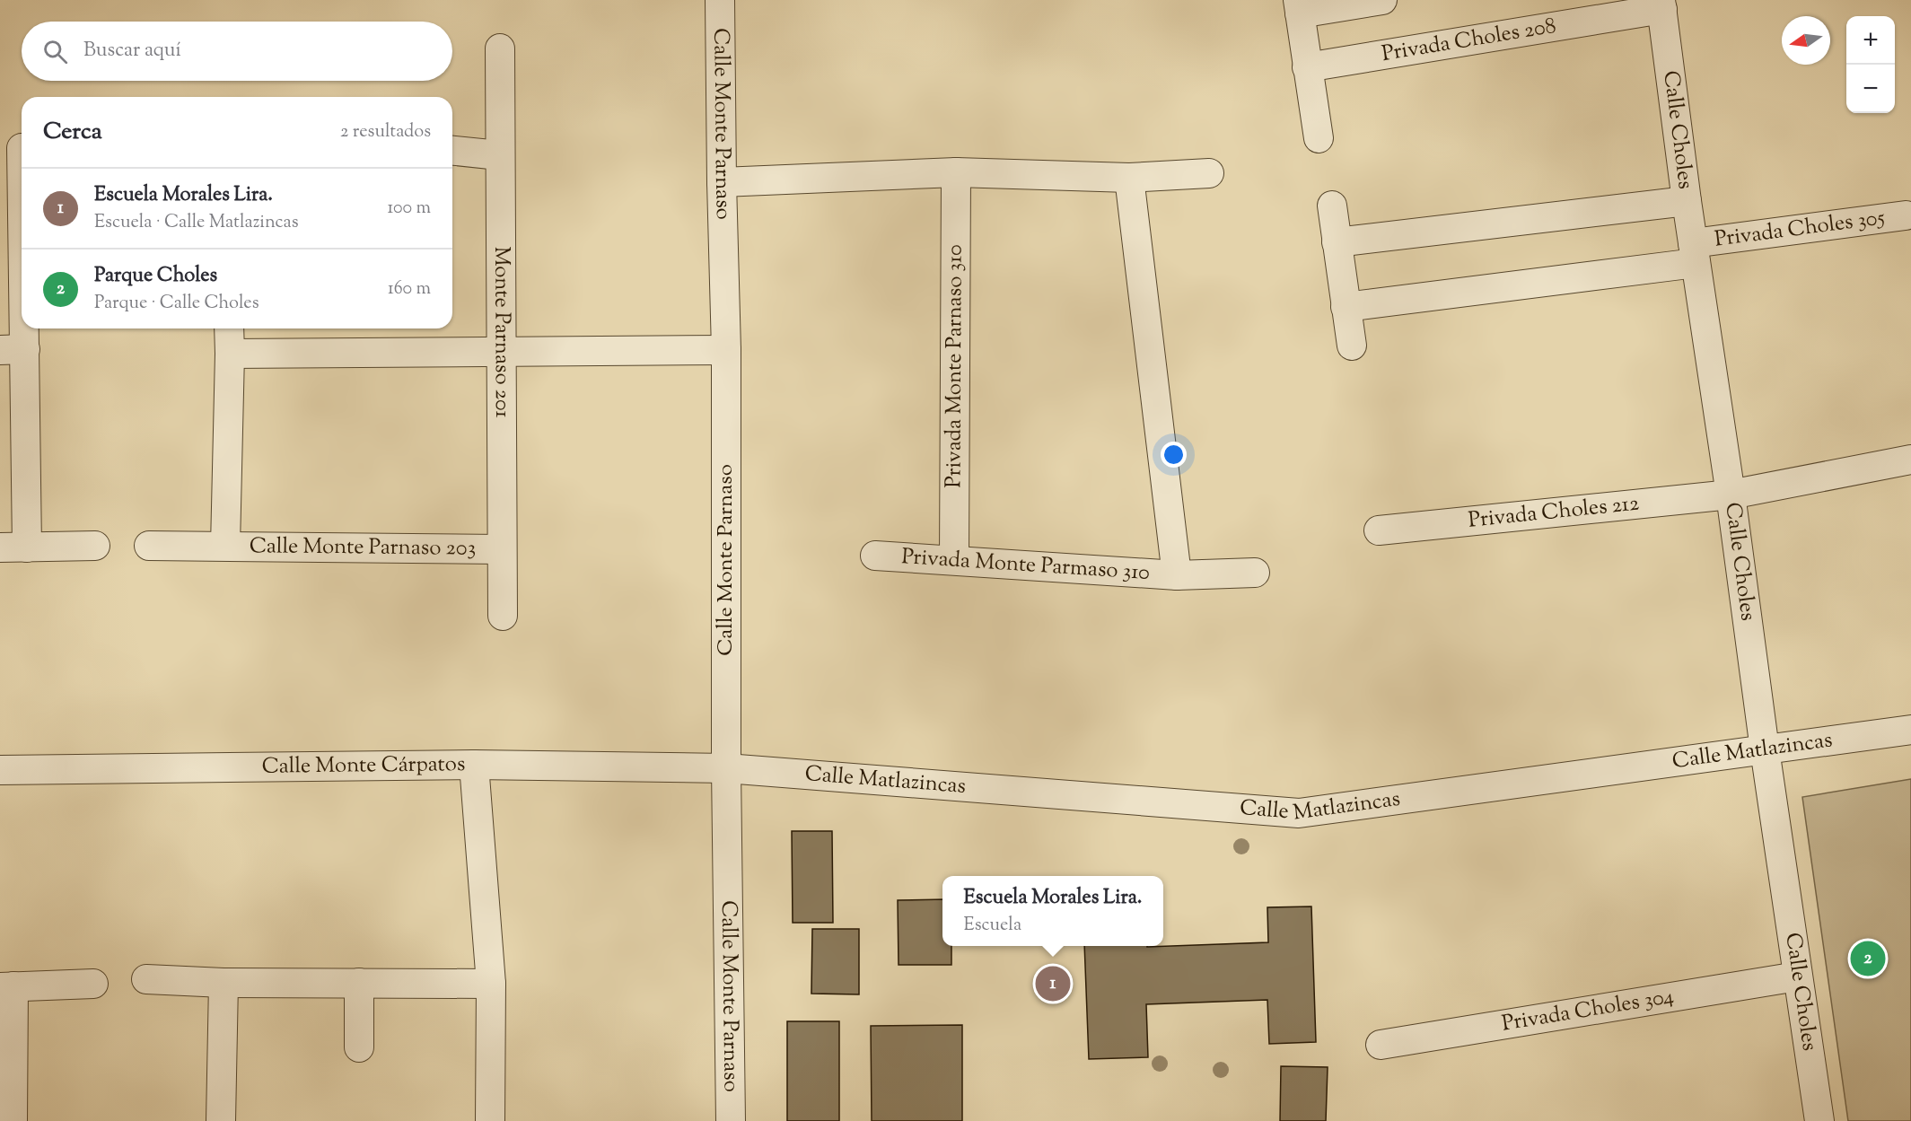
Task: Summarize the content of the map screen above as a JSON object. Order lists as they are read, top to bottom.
{
  "streets": {
    "street": [
      "Privada Choles 208",
      "Calle Monte Parnaso",
      "Calle Choles",
      "Privada Choles 305",
      "Monte Parnaso 201",
      "Privada Monte Parnaso 310",
      "Privada Choles 212",
      "Calle Monte Parnaso 203",
      "Privada Monte Parmaso 310",
      "Calle Matlazincas",
      "Calle Monte Cárpatos",
      "Privada Choles 304"
    ]
  },
  "crossings": [
    ["Privada Choles 208", "Calle Choles"],
    ["Calle Monte Parnaso", "Calle Matlazincas"],
    ["Calle Monte Parnaso", "Calle Monte Cárpatos"],
    ["Calle Choles", "Privada Choles 305"],
    ["Calle Choles", "Privada Choles 212"],
    ["Calle Choles", "Calle Matlazincas"],
    ["Calle Choles", "Privada Choles 304"],
    ["Monte Parnaso 201", "Calle Monte Parnaso 203"],
    ["Privada Monte Parnaso 310", "Privada Monte Parmaso 310"],
    ["Calle Matlazincas", "Calle Monte Cárpatos"]
  ],
  "north": "left",
  "page": {
    "map_buttons": ["+", "−"],
    "search": "Buscar aquí",
    "heading": ["Cerca", "2 resultados"],
    "list": [
      {
        "mark": "1",
        "name": "Escuela Morales Lira.",
        "note": "Escuela · Calle Matlazincas",
        "value": "100 m"
      },
      {
        "mark": "2",
        "name": "Parque Choles",
        "note": "Parque · Calle Choles",
        "value": "160 m"
      }
    ],
    "popup": ["Escuela Morales Lira.", "Escuela"],
    "pins": ["2", "1"]
  }
}
